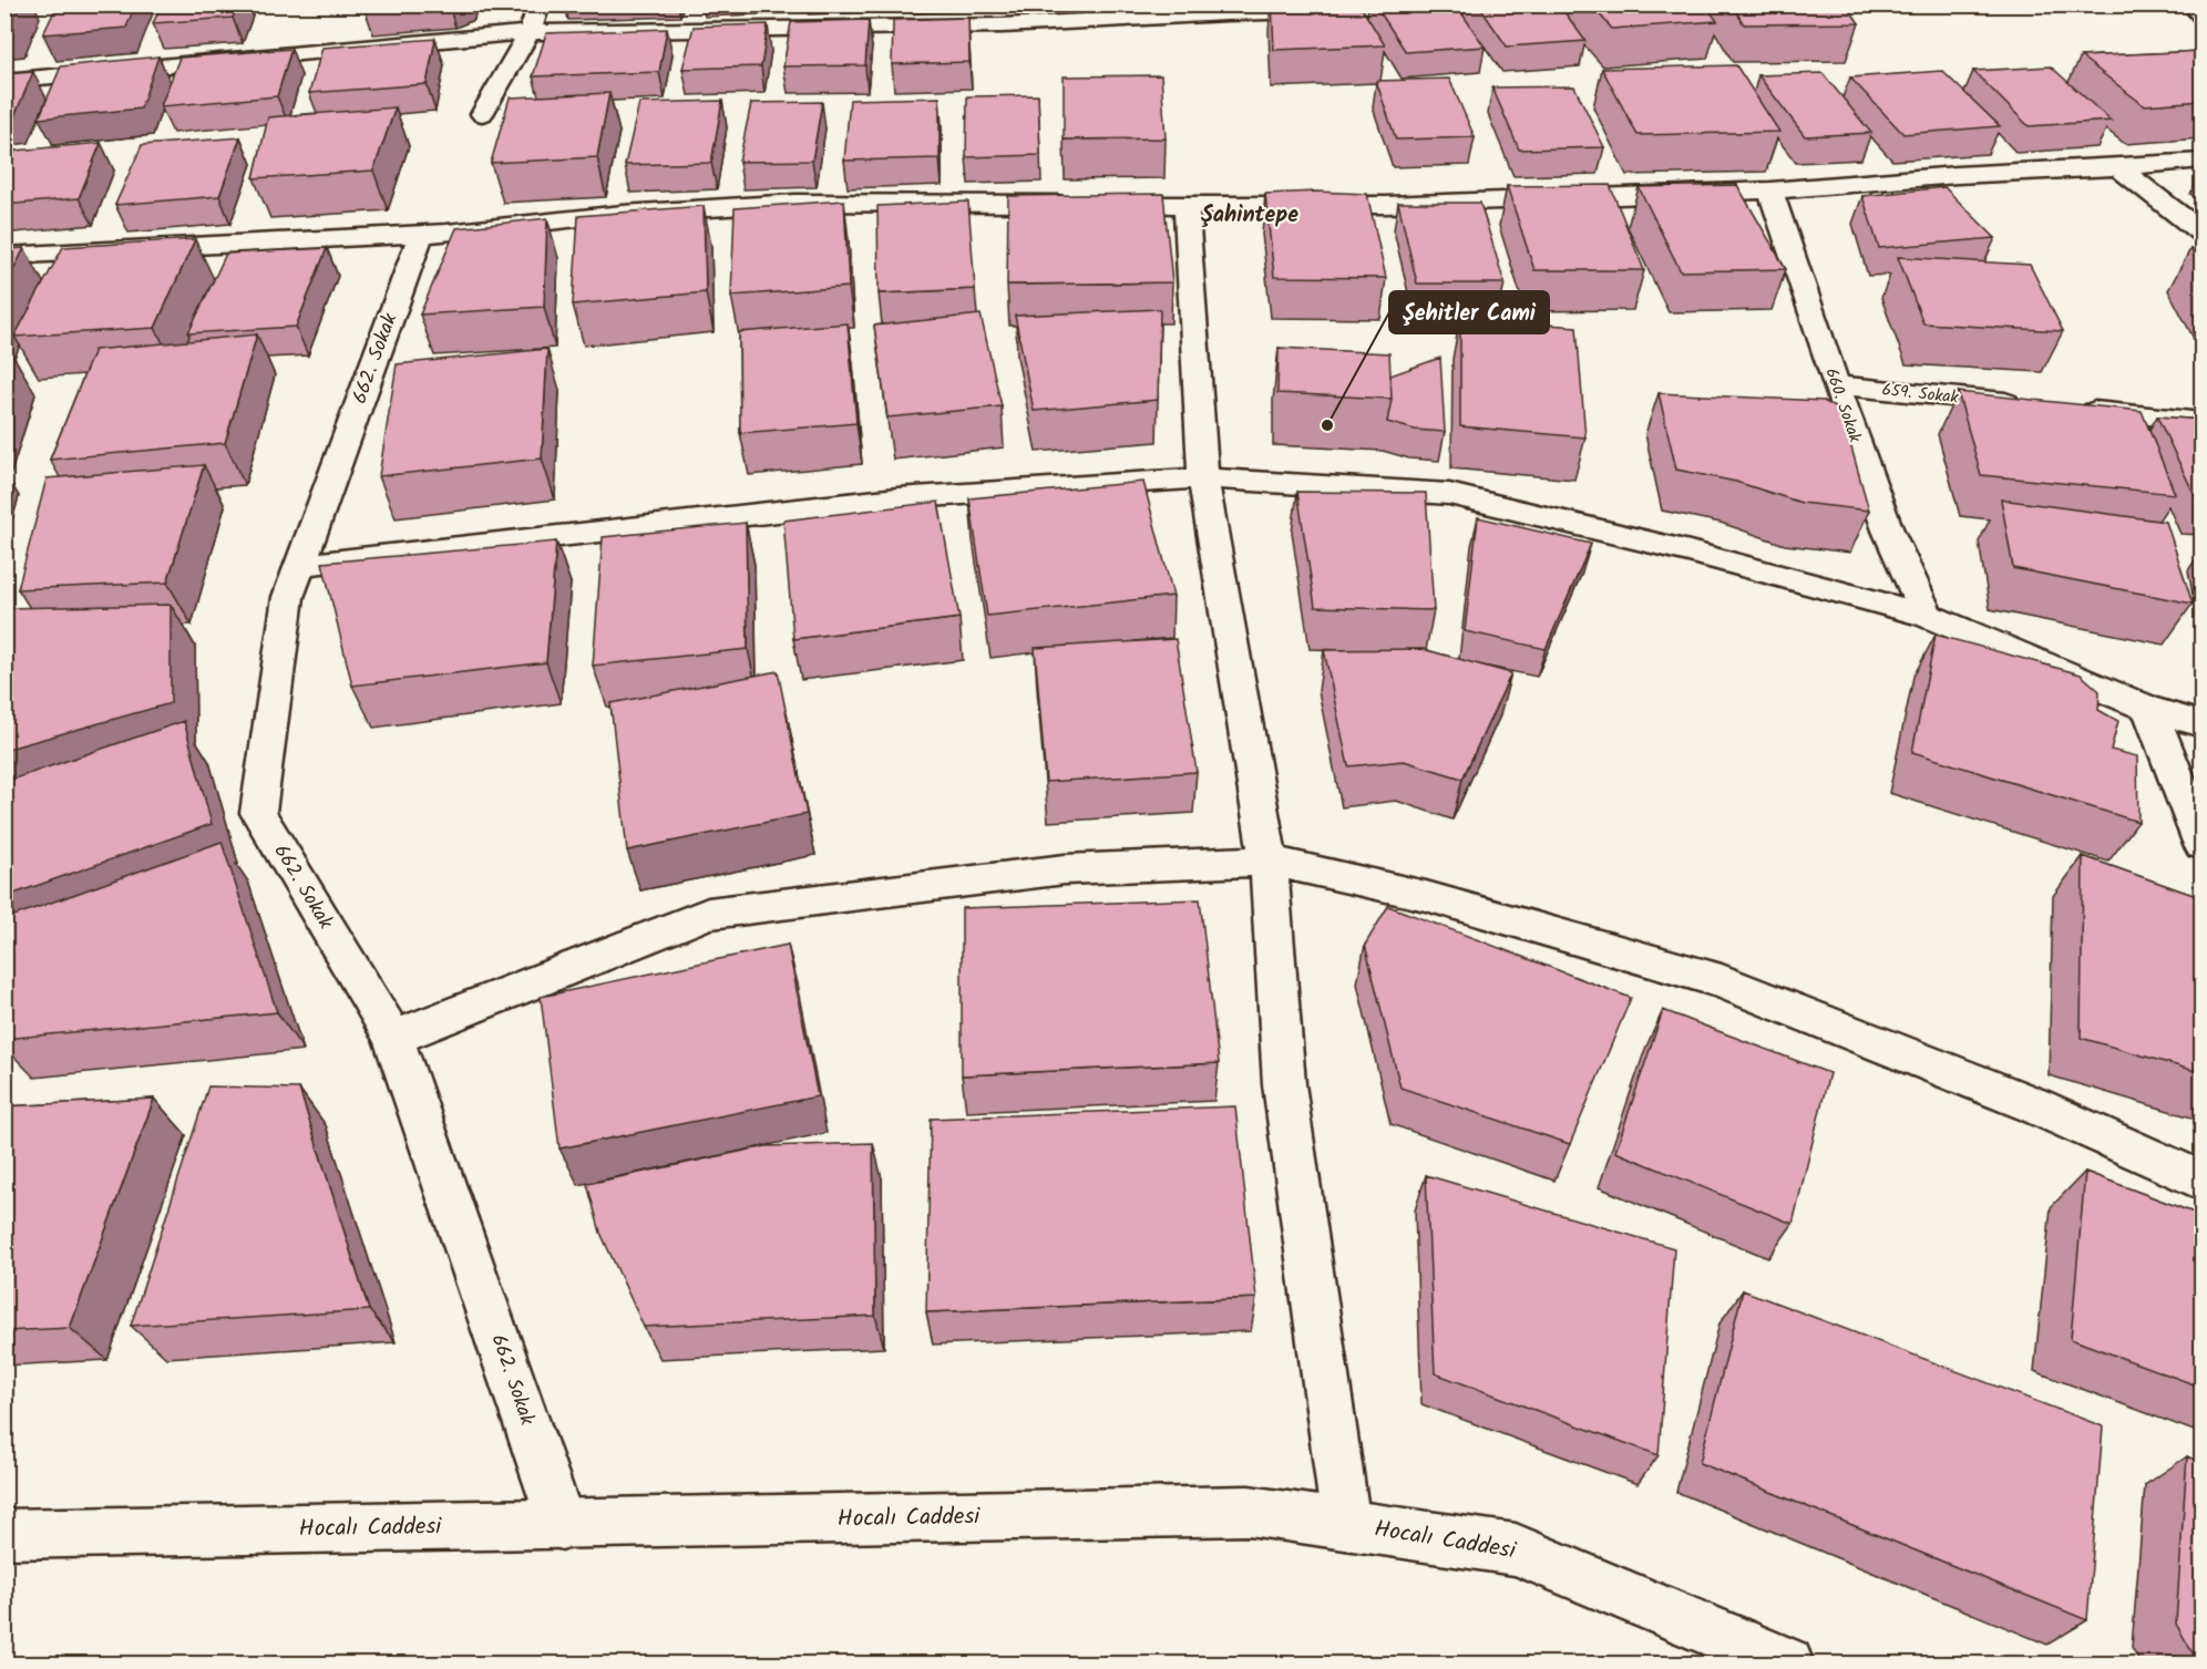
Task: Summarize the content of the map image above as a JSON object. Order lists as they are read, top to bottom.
{
  "streets": {
    "street": [
      "662. Sokak",
      "659. Sokak",
      "660. Sokak",
      "Hocalı Caddesi"
    ]
  },
  "crossings": [
    ["662. Sokak", "Hocalı Caddesi"],
    ["659. Sokak", "660. Sokak"]
  ],
  "districts": ["Şahintepe"],
  "places": ["Şehitler Cami"]
}
